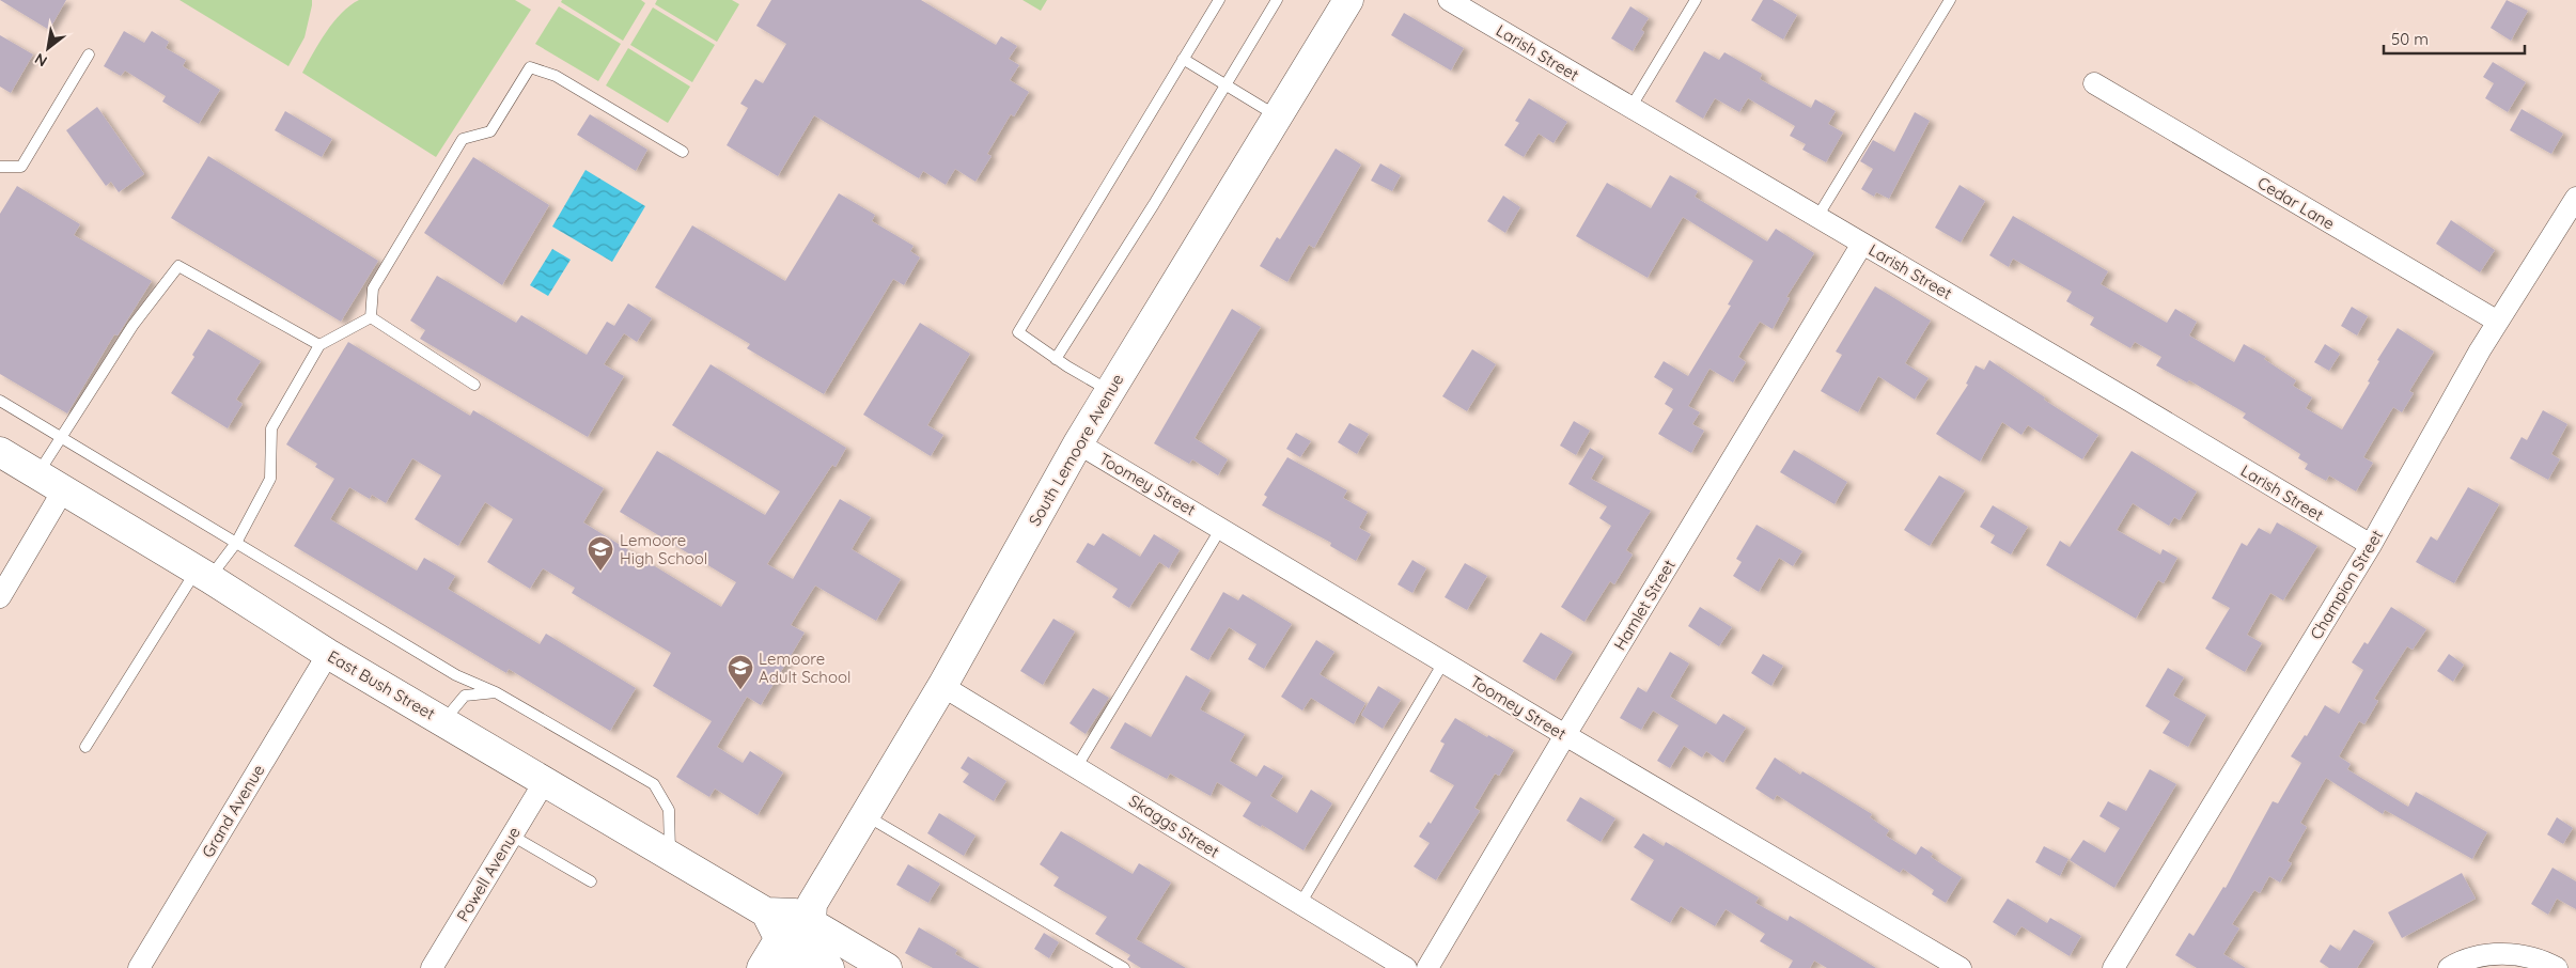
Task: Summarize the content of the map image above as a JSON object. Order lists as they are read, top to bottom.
{
  "streets": {
    "main road": ["South Lemoore Avenue", "East Bush Street"],
    "street": [
      "Larish Street",
      "Cedar Lane",
      "Toomey Street",
      "Champion Street",
      "Hamlet Street",
      "Grand Avenue",
      "Skaggs Street",
      "Powell Avenue"
    ]
  },
  "crossings": [
    ["Larish Street", "Champion Street"],
    ["Larish Street", "Hamlet Street"],
    ["Cedar Lane", "Champion Street"],
    ["South Lemoore Avenue", "Toomey Street"],
    ["South Lemoore Avenue", "Skaggs Street"],
    ["Toomey Street", "Hamlet Street"],
    ["East Bush Street", "Grand Avenue"],
    ["East Bush Street", "Powell Avenue"]
  ],
  "places": {
    "school or university": ["Lemoore High School", "Lemoore Adult School"]
  },
  "scale_bar": "50 m",
  "north": "bottom left"
}
